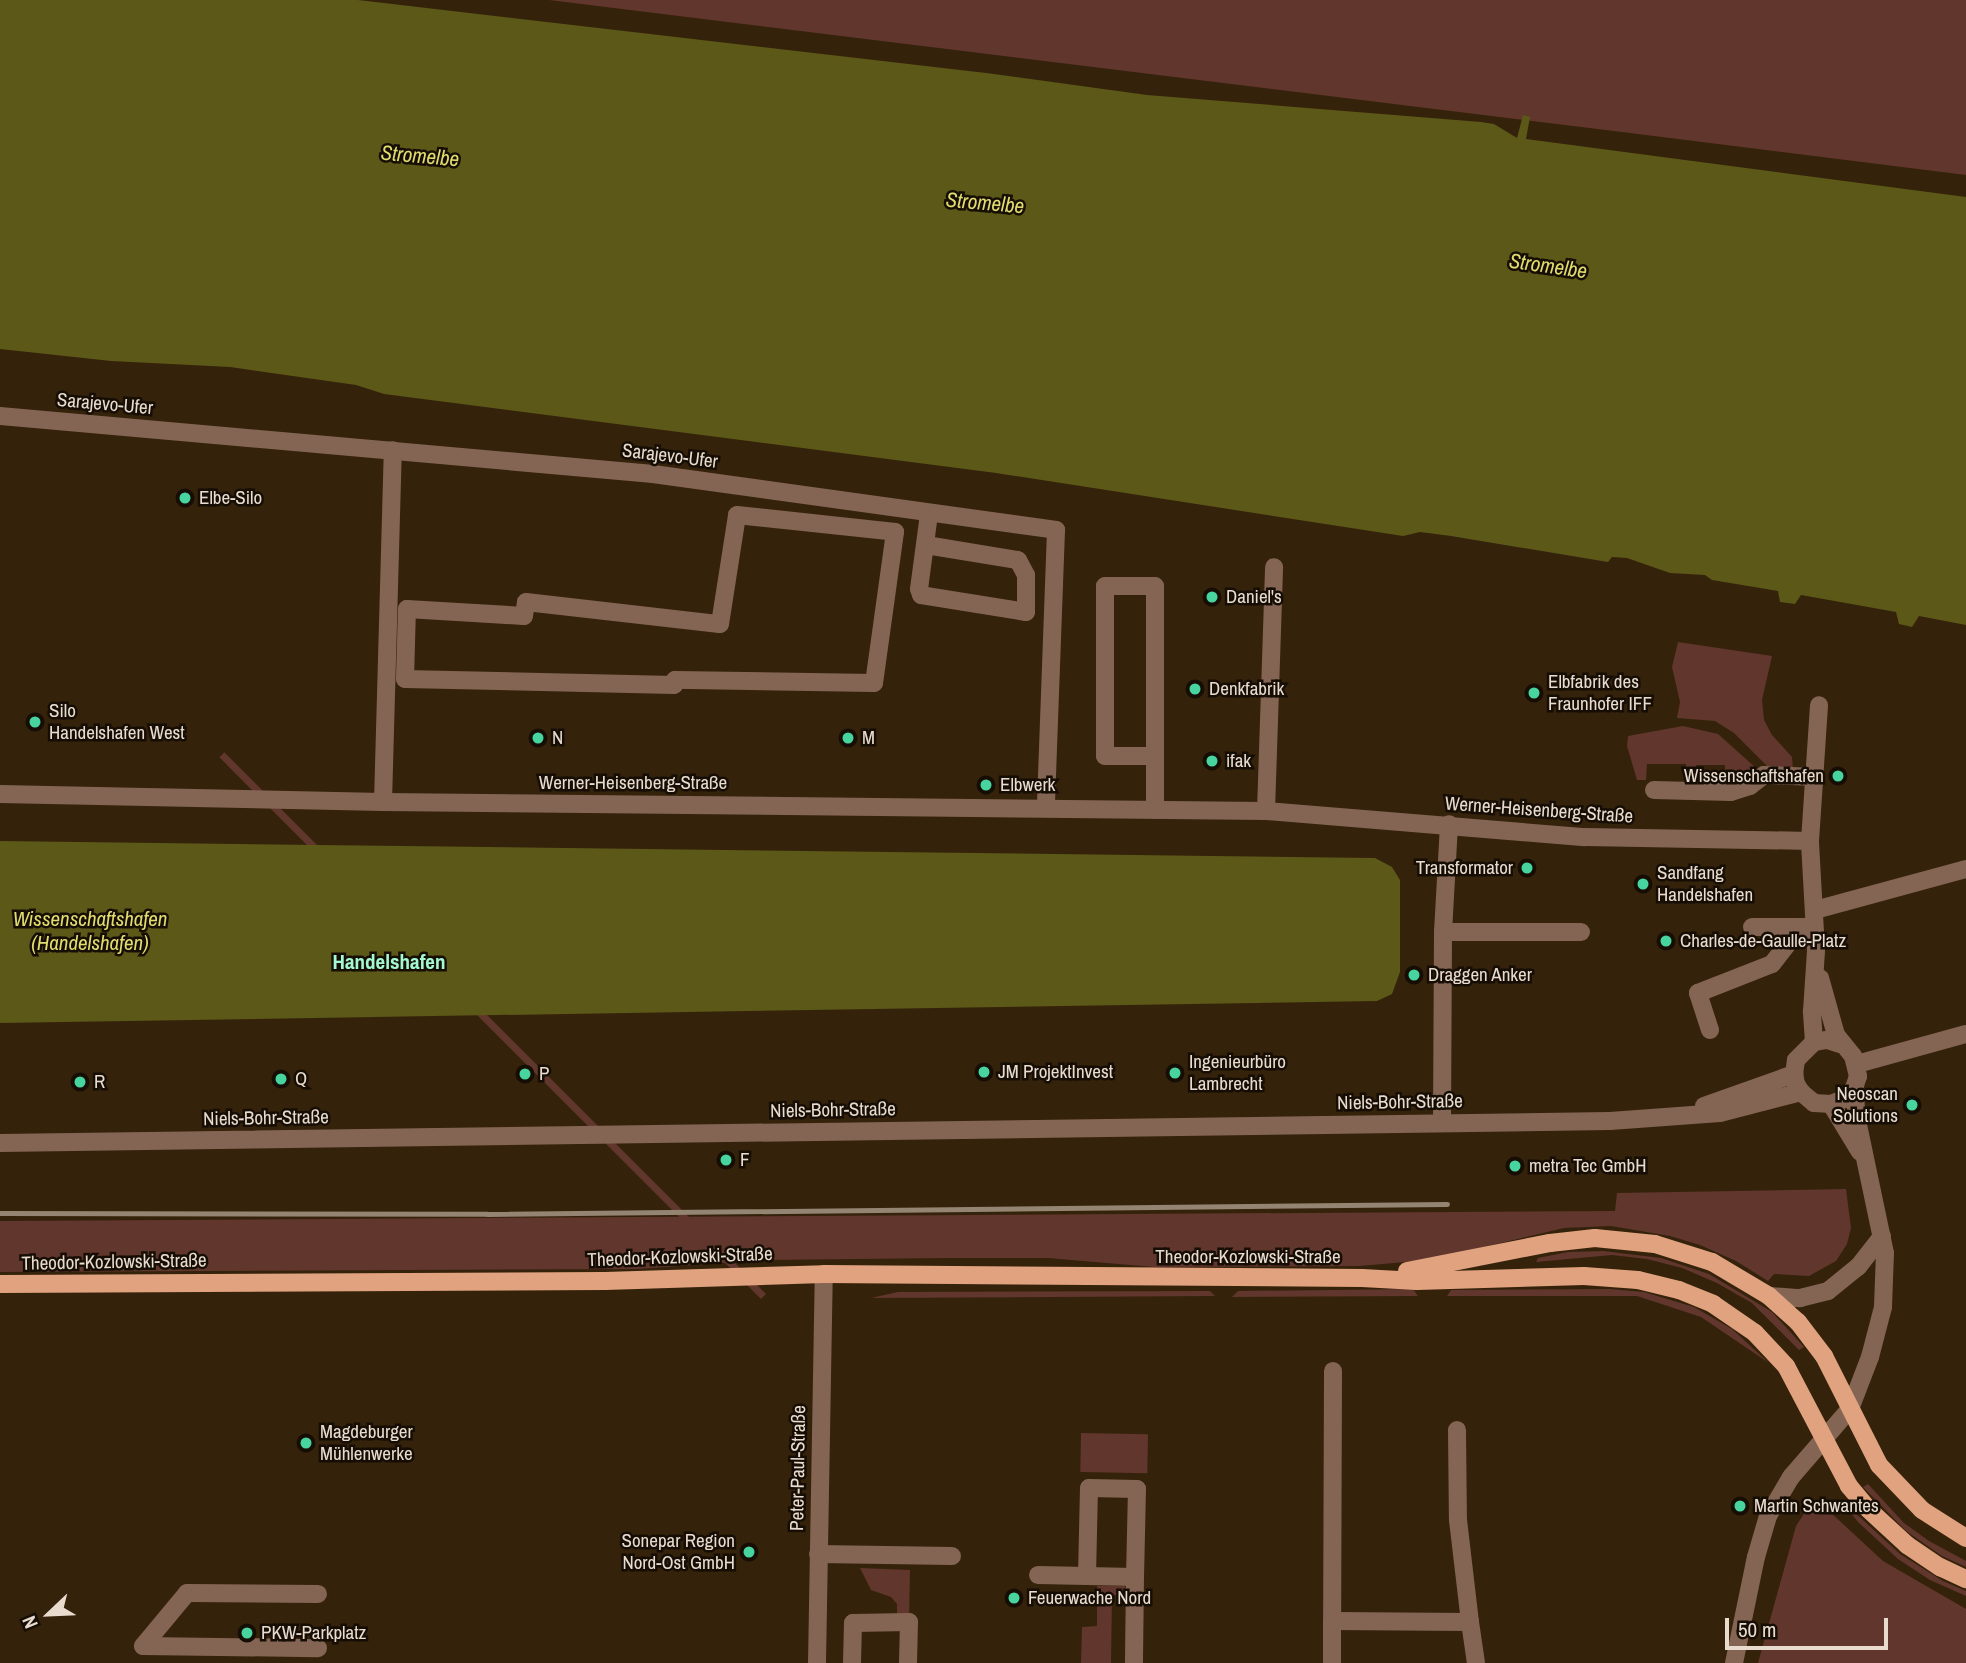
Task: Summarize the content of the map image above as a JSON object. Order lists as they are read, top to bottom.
{
  "streets": {
    "main road": ["Theodor-Kozlowski-Straße"],
    "street": [
      "Sarajevo-Ufer",
      "Werner-Heisenberg-Straße",
      "Niels-Bohr-Straße",
      "Peter-Paul-Straße"
    ]
  },
  "crossings": [
    ["Sarajevo-Ufer", "Werner-Heisenberg-Straße"],
    ["Theodor-Kozlowski-Straße", "Peter-Paul-Straße"]
  ],
  "districts": ["Handelshafen"],
  "water": ["Stromelbe", "Wissenschaftshafen (Handelshafen)"],
  "places": [
    "Elbe-Silo",
    "Daniel's",
    "Denkfabrik",
    "Elbfabrik des Fraunhofer IFF",
    "Silo Handelshafen West",
    "N",
    "M",
    "ifak",
    "Wissenschaftshafen",
    "Elbwerk",
    "Transformator",
    "Sandfang Handelshafen",
    "Charles-de-Gaulle-Platz",
    "Draggen Anker",
    "JM ProjektInvest",
    "Ingenieurbüro Lambrecht",
    "P",
    "Q",
    "R",
    "Neoscan Solutions",
    "F",
    "metra Tec GmbH",
    "Magdeburger Mühlenwerke",
    "Martin Schwantes",
    "Sonepar Region Nord-Ost GmbH",
    "Feuerwache Nord",
    "PKW-Parkplatz"
  ],
  "scale_bar": "50 m",
  "north": "bottom left"
}
